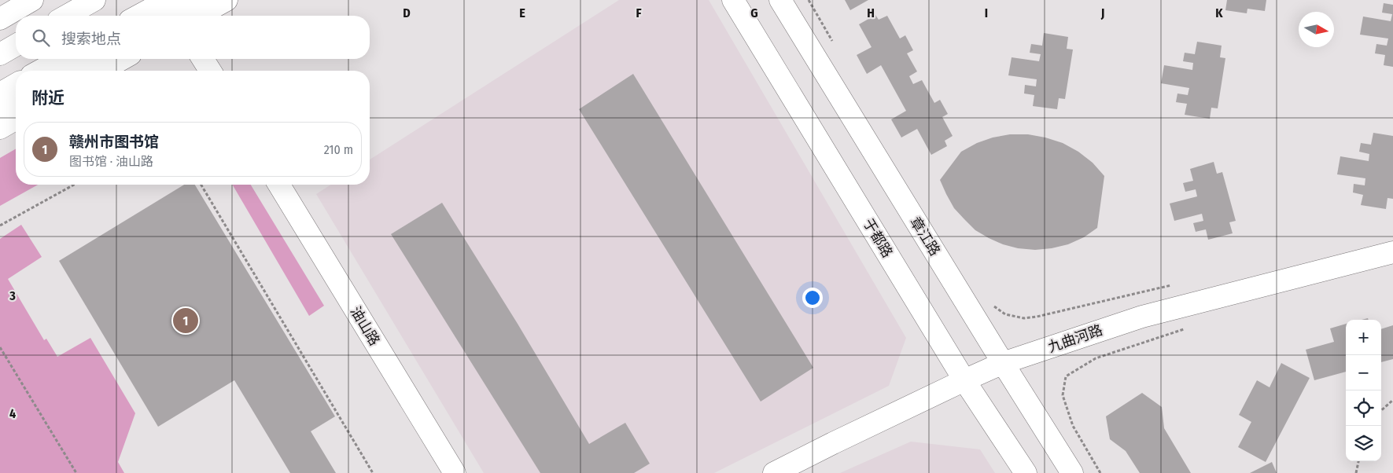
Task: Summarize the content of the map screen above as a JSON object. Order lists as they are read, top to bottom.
{
  "streets": {
    "main road": [
      "章江路",
      "于都路",
      "油山路",
      "九曲河路"
    ]
  },
  "crossings": [
    ["章江路", "九曲河路"],
    ["于都路", "九曲河路"]
  ],
  "north": "right",
  "page": {
    "search": "搜索地点",
    "heading": "附近",
    "list": [
      {
        "mark": "1",
        "name": "赣州市图书馆",
        "note": "图书馆 · 油山路",
        "value": "210 m"
      }
    ],
    "pins": "1",
    "map_buttons": ["+", "−"]
  },
  "grid": {
    "columns": [
      "D",
      "E",
      "F",
      "G",
      "H",
      "I",
      "J",
      "K"
    ],
    "rows": ["3", "4"]
  }
}
